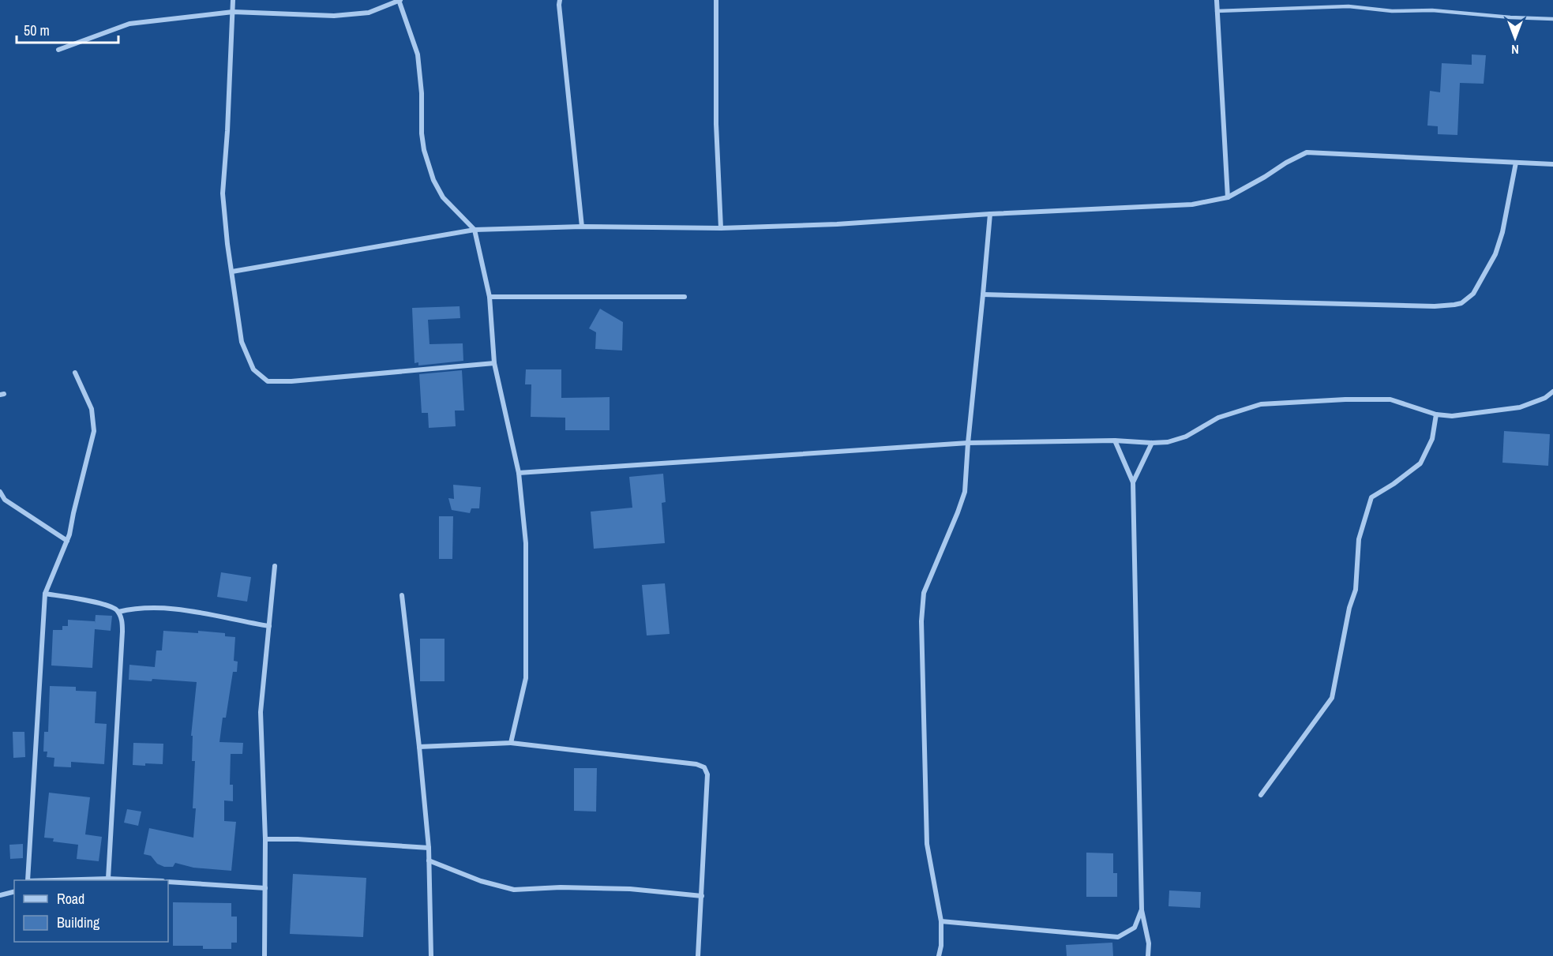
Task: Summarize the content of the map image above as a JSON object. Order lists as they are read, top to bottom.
{
  "legend": ["Road", "Building"],
  "scale_bar": "50 m",
  "north": "bottom"
}
